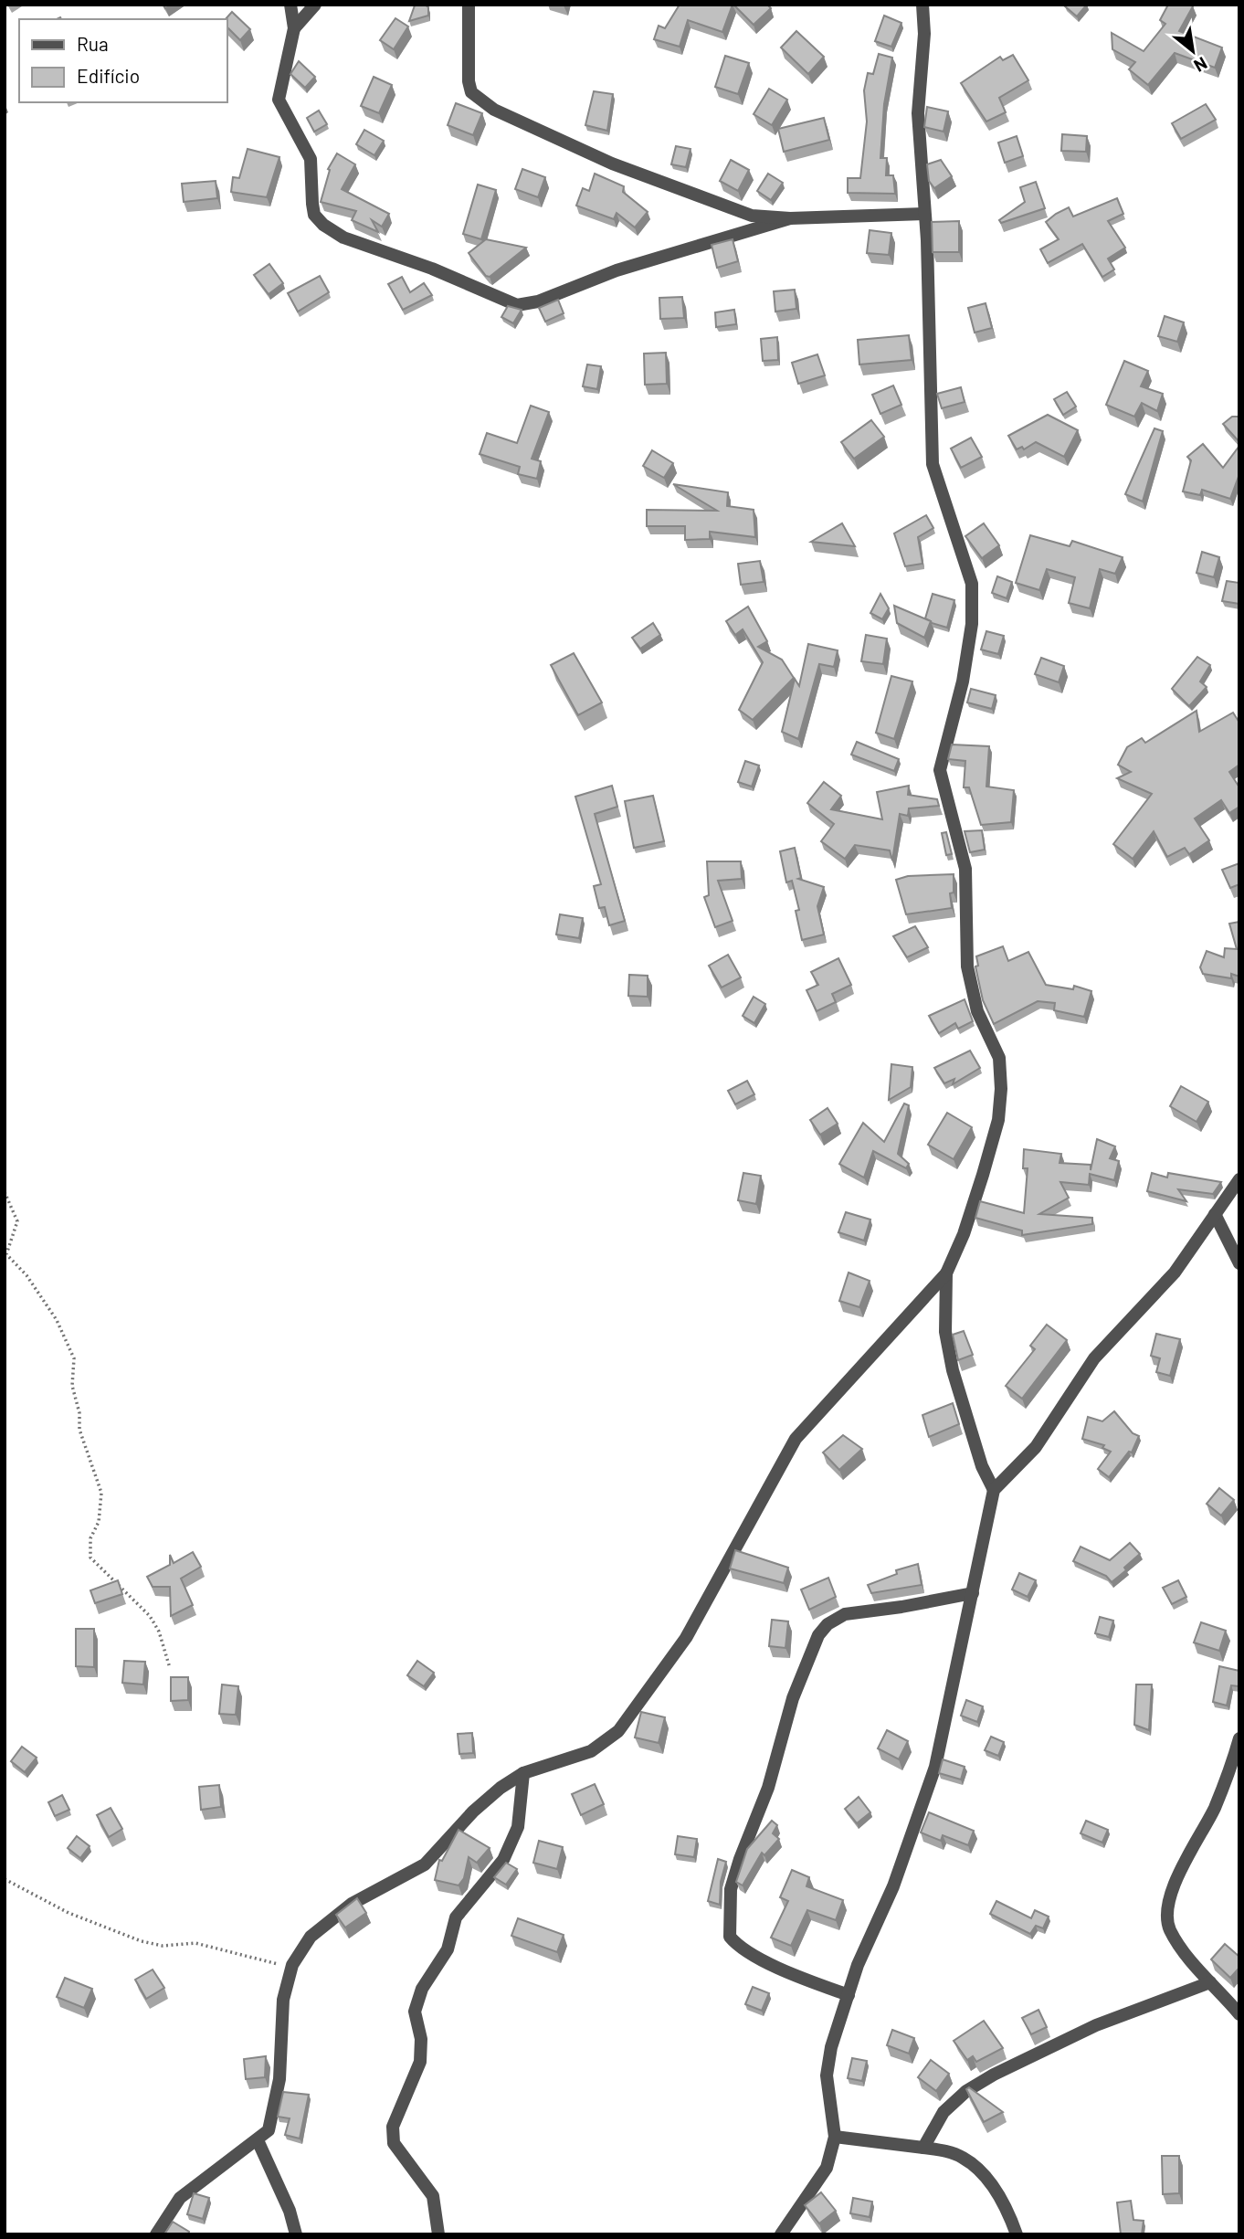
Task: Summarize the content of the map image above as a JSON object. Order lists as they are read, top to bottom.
{
  "legend": ["Rua", "Edifício"],
  "north": "bottom right"
}
